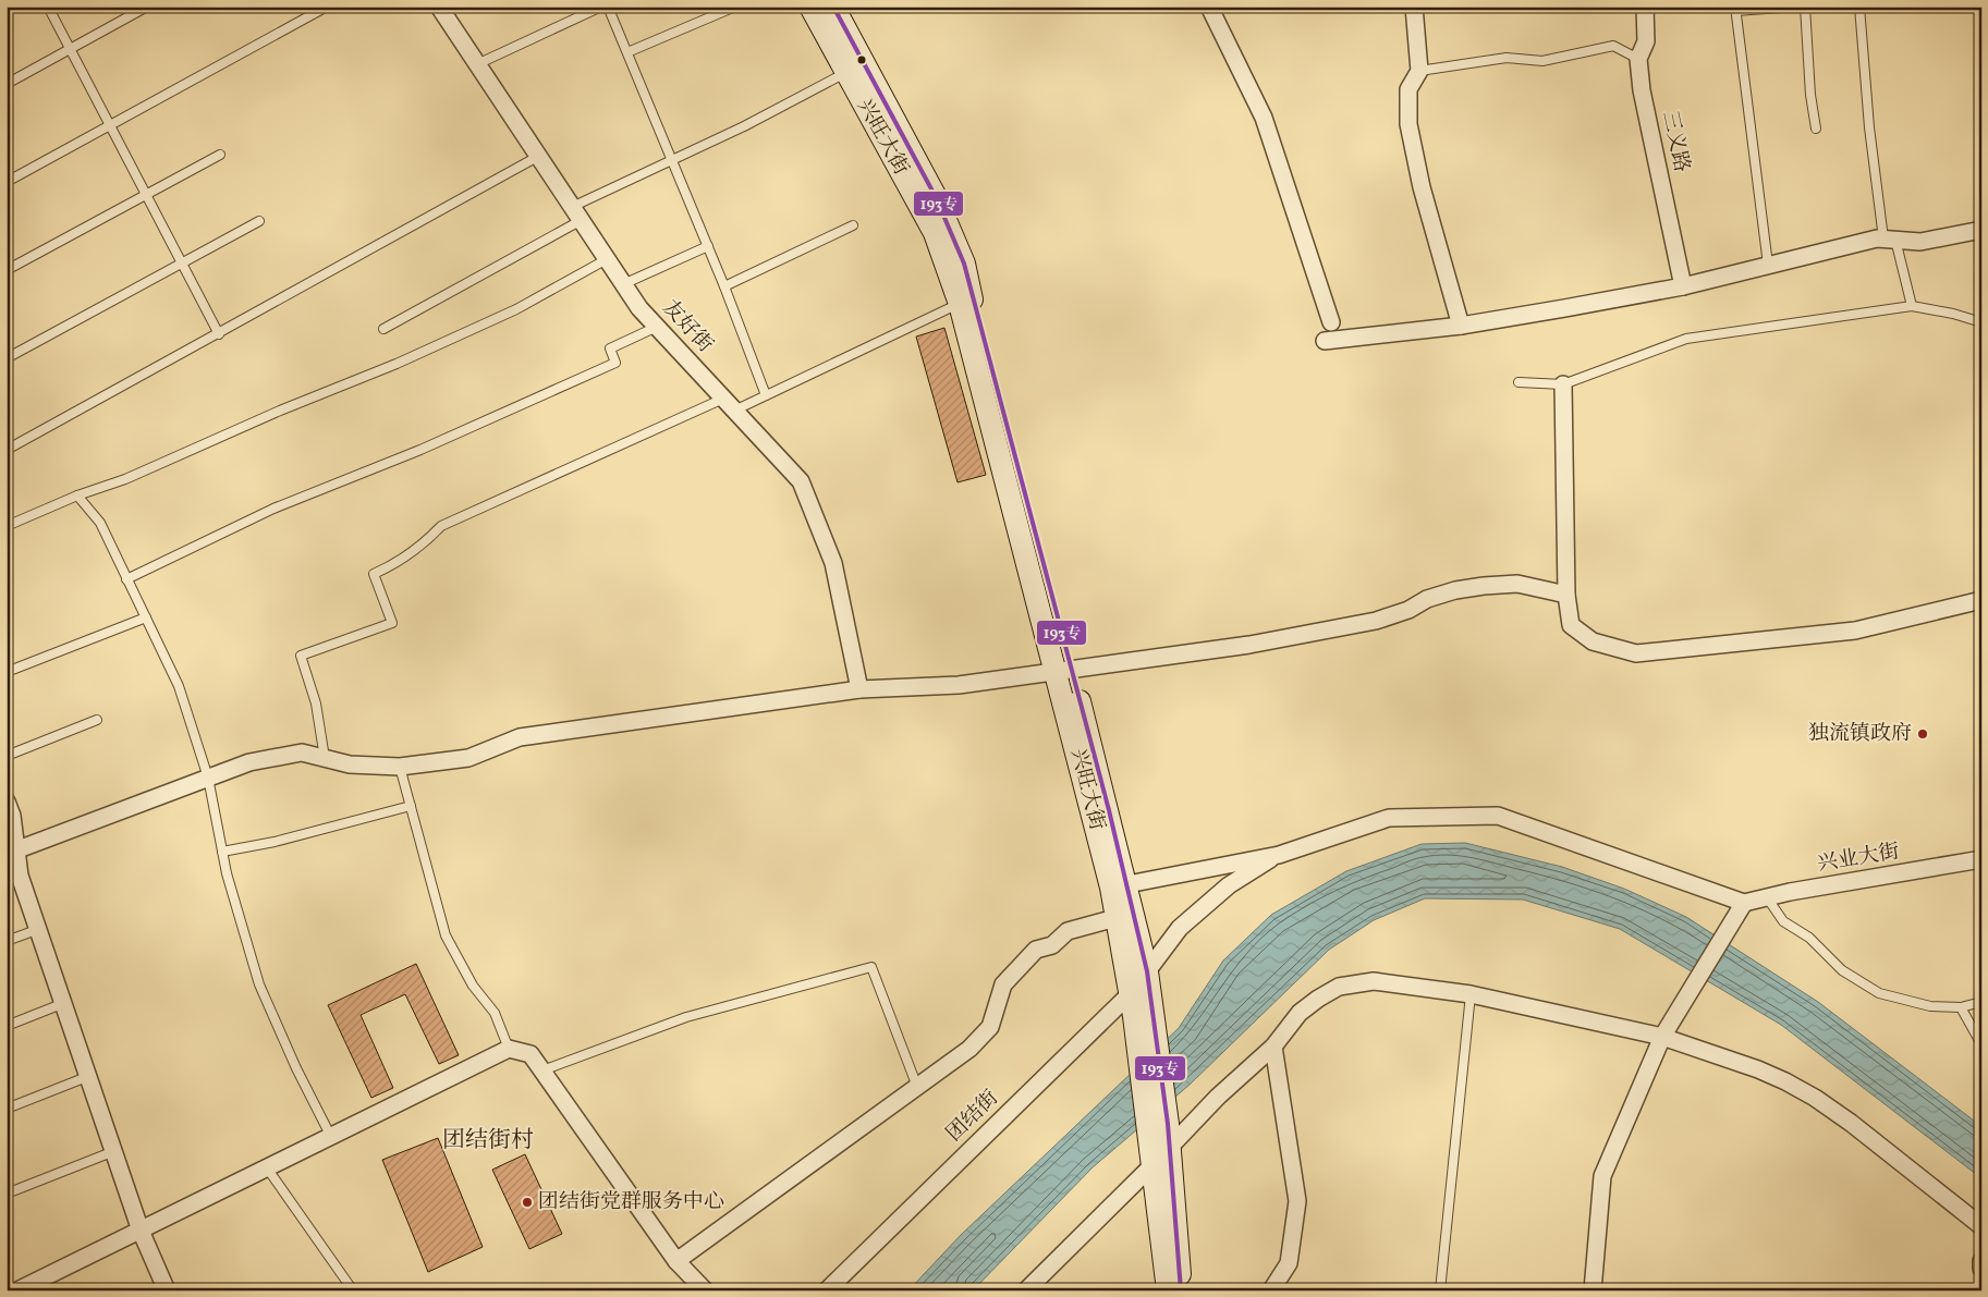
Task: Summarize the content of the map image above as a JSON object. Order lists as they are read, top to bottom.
{
  "streets": {
    "street": [
      "兴旺大街",
      "三义路",
      "友好街",
      "兴业大街",
      "团结街"
    ]
  },
  "crossings": [
    ["兴旺大街", "团结街"]
  ],
  "districts": ["团结街村"],
  "places": ["独流镇政府", "团结街党群服务中心"],
  "lines": ["transit line 193专"]
}
